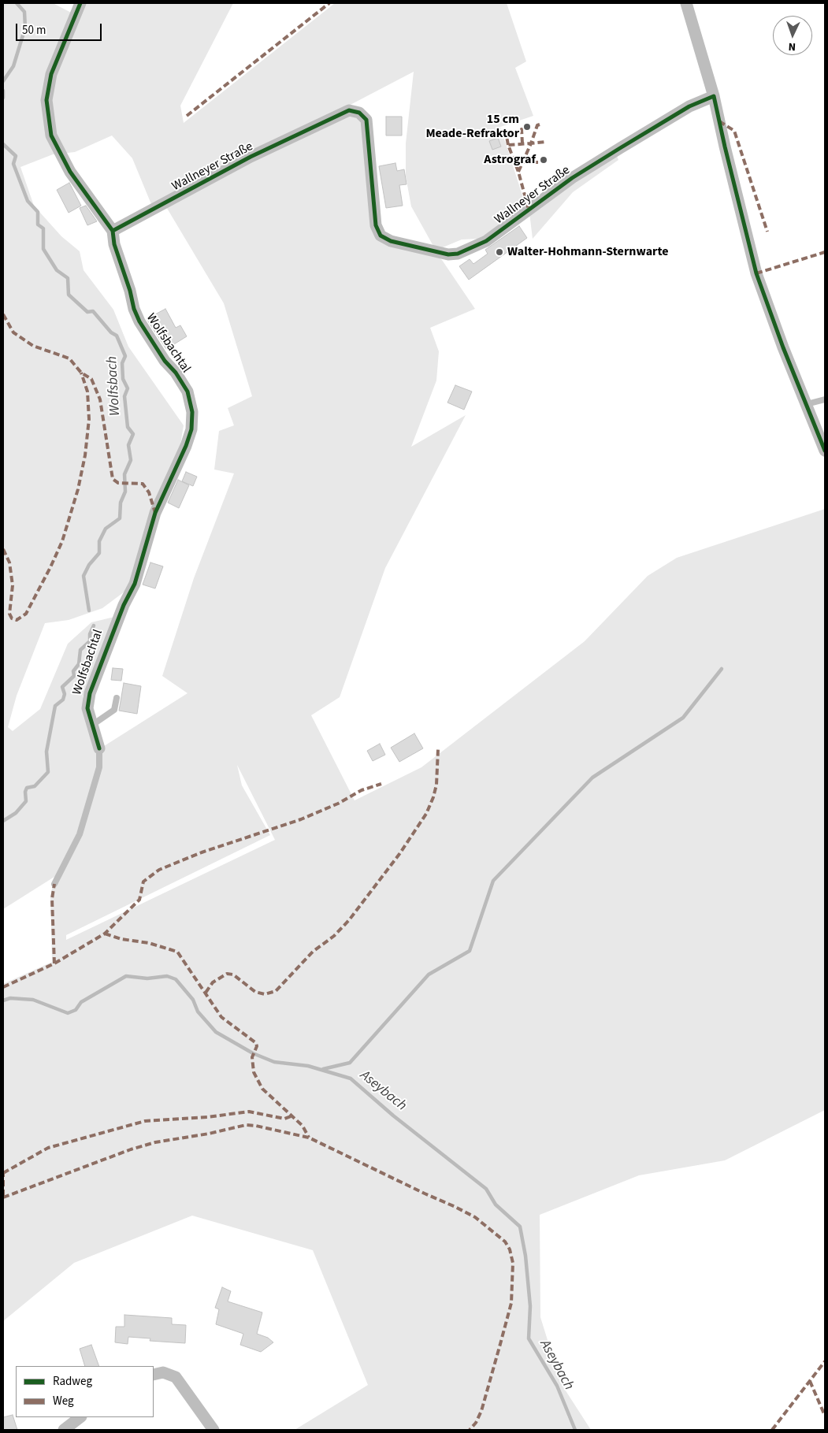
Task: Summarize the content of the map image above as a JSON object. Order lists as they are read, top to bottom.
{
  "streets": {
    "street": ["Wallneyer Straße", "Wolfsbachtal"]
  },
  "crossings": [
    ["Wallneyer Straße", "Wolfsbachtal"]
  ],
  "water": ["Wolfsbach", "Aseybach"],
  "places": ["15 cm Meade-Refraktor", "Astrograf", "Walter-Hohmann-Sternwarte"],
  "legend": ["Radweg", "Weg"],
  "scale_bar": "50 m",
  "north": "bottom"
}
